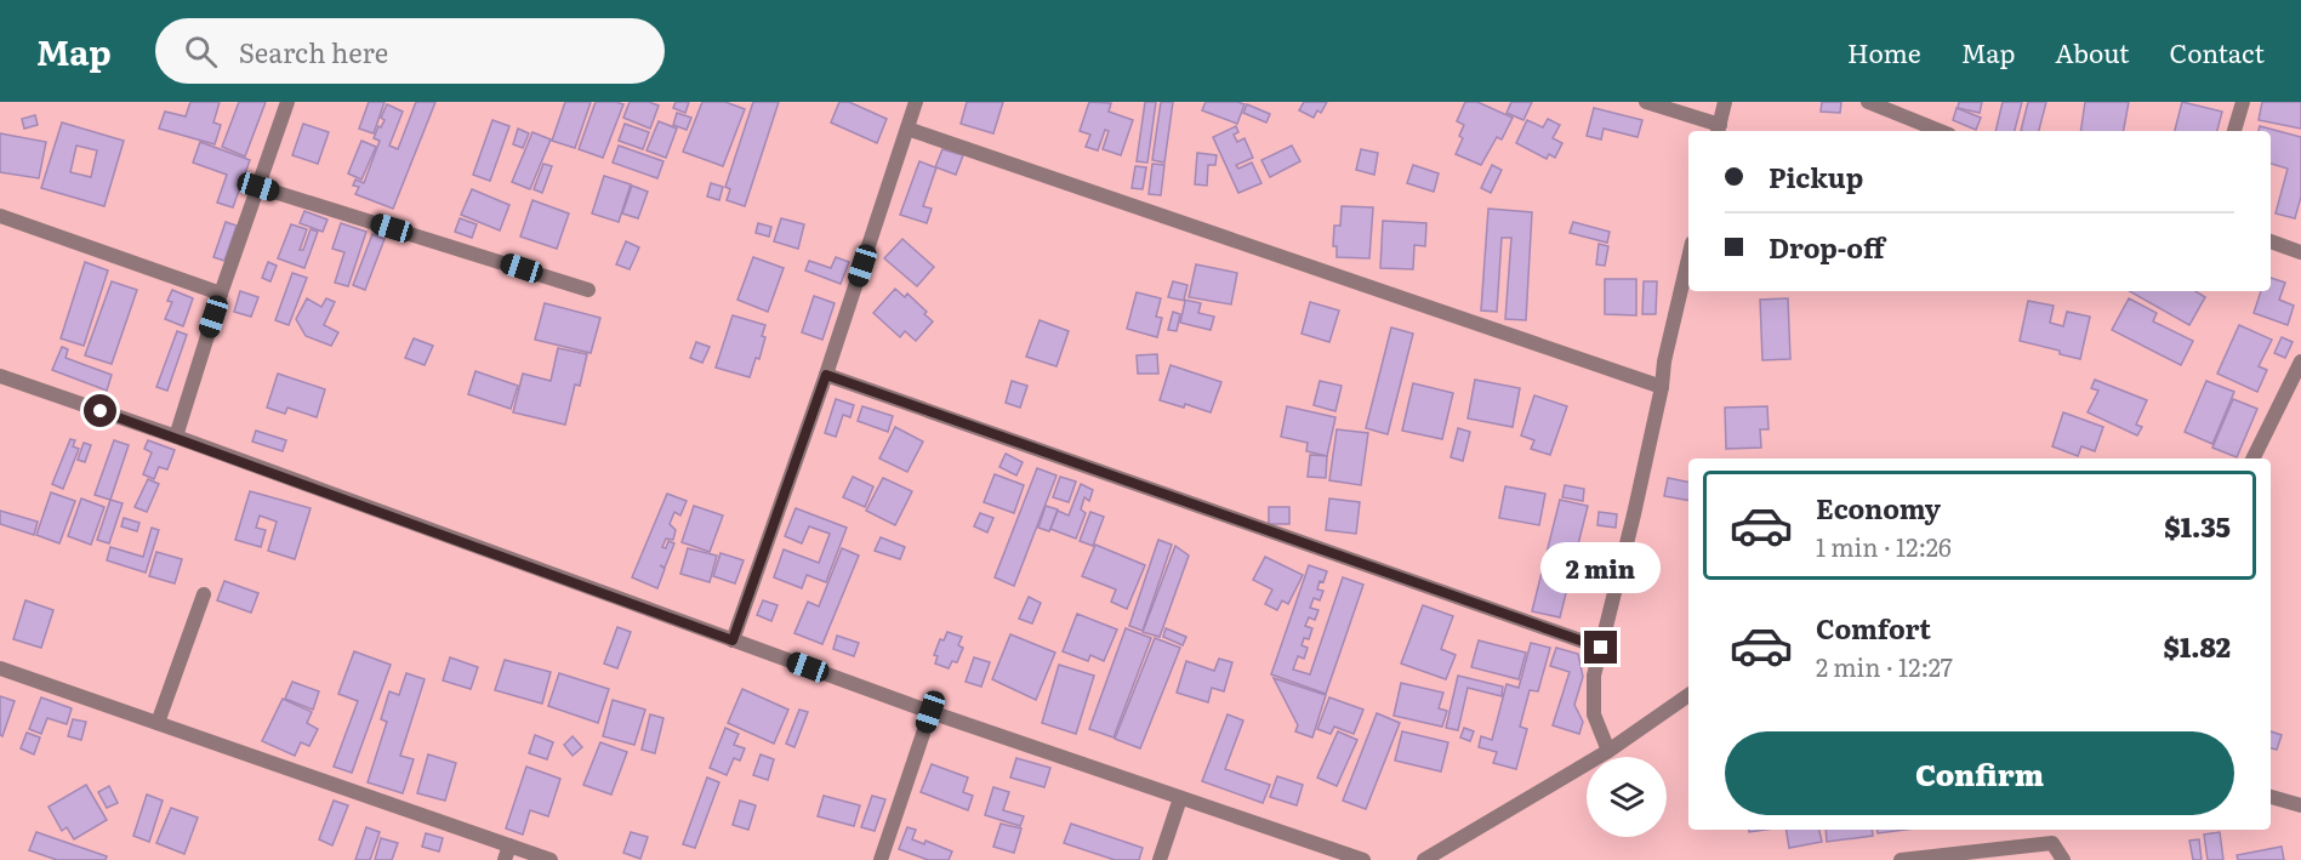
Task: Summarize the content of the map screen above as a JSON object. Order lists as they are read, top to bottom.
{
  "page": {
    "header": "Map",
    "search": "Search here",
    "nav": [
      "Home",
      "Map",
      "About",
      "Contact"
    ],
    "banner": ["Pickup", "Drop-off"],
    "list": [
      {
        "name": "Economy",
        "note": "1 min · 12:26",
        "value": "$1.35"
      },
      {
        "name": "Comfort",
        "note": "2 min · 12:27",
        "value": "$1.82"
      }
    ],
    "bubble": "2 min",
    "buttons": "Confirm"
  }
}
